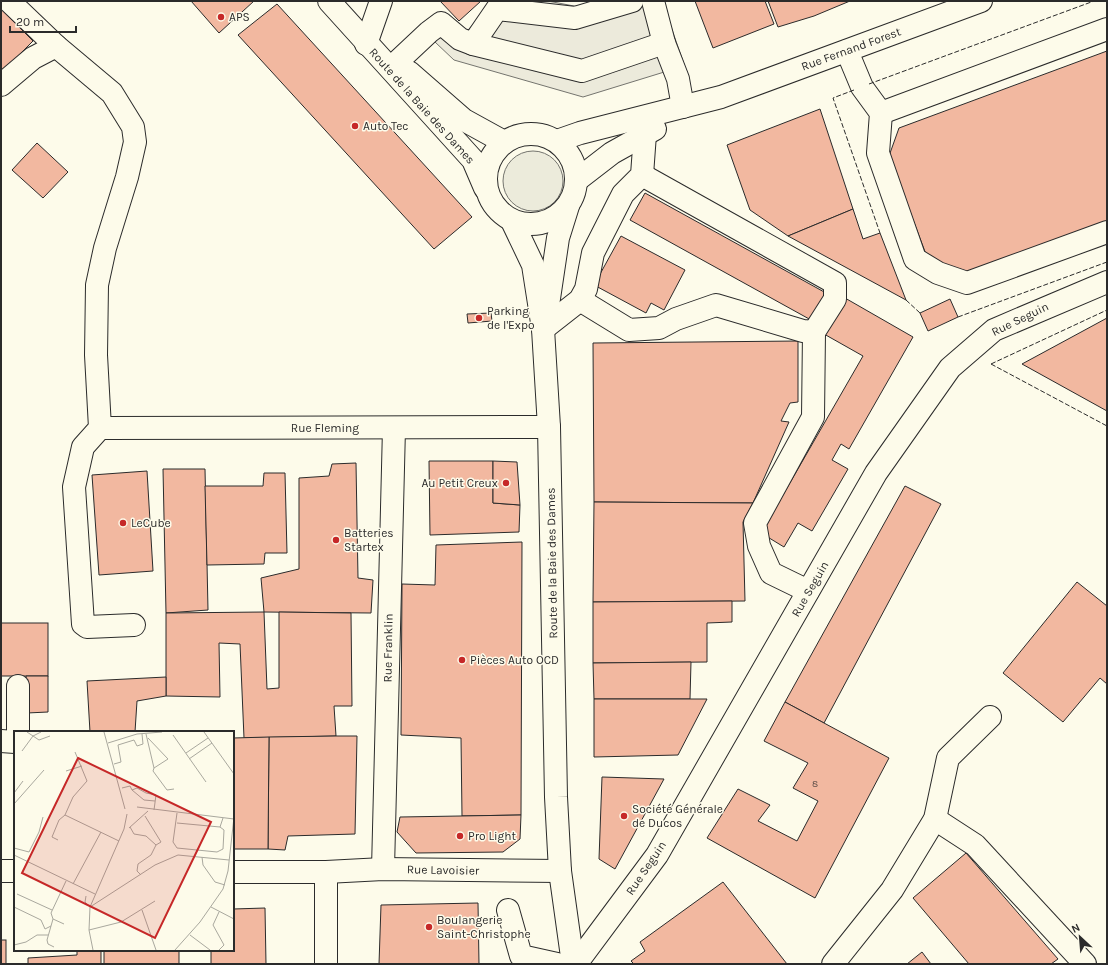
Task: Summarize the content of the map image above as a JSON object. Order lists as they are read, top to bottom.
{
  "streets": {
    "street": [
      "Rue Fernand Forest",
      "Route de la Baie des Dames",
      "Rue Seguin",
      "Rue Fleming",
      "Rue Franklin",
      "Rue Lavoisier"
    ]
  },
  "crossings": [
    ["Rue Fernand Forest", "Route de la Baie des Dames"],
    ["Route de la Baie des Dames", "Rue Fleming"],
    ["Route de la Baie des Dames", "Rue Lavoisier"],
    ["Rue Fleming", "Rue Franklin"],
    ["Rue Franklin", "Rue Lavoisier"]
  ],
  "places": [
    "APS",
    "Auto Tec",
    "Parking de l'Expo",
    "Au Petit Creux",
    "LeCube",
    "Batteries Startex",
    "Pièces Auto OCD",
    "Société Générale de Ducos",
    "Pro Light",
    "Boulangerie Saint-Christophe"
  ],
  "house_numbers": ["8"],
  "scale_bar": "20 m",
  "north": "top left"
}
